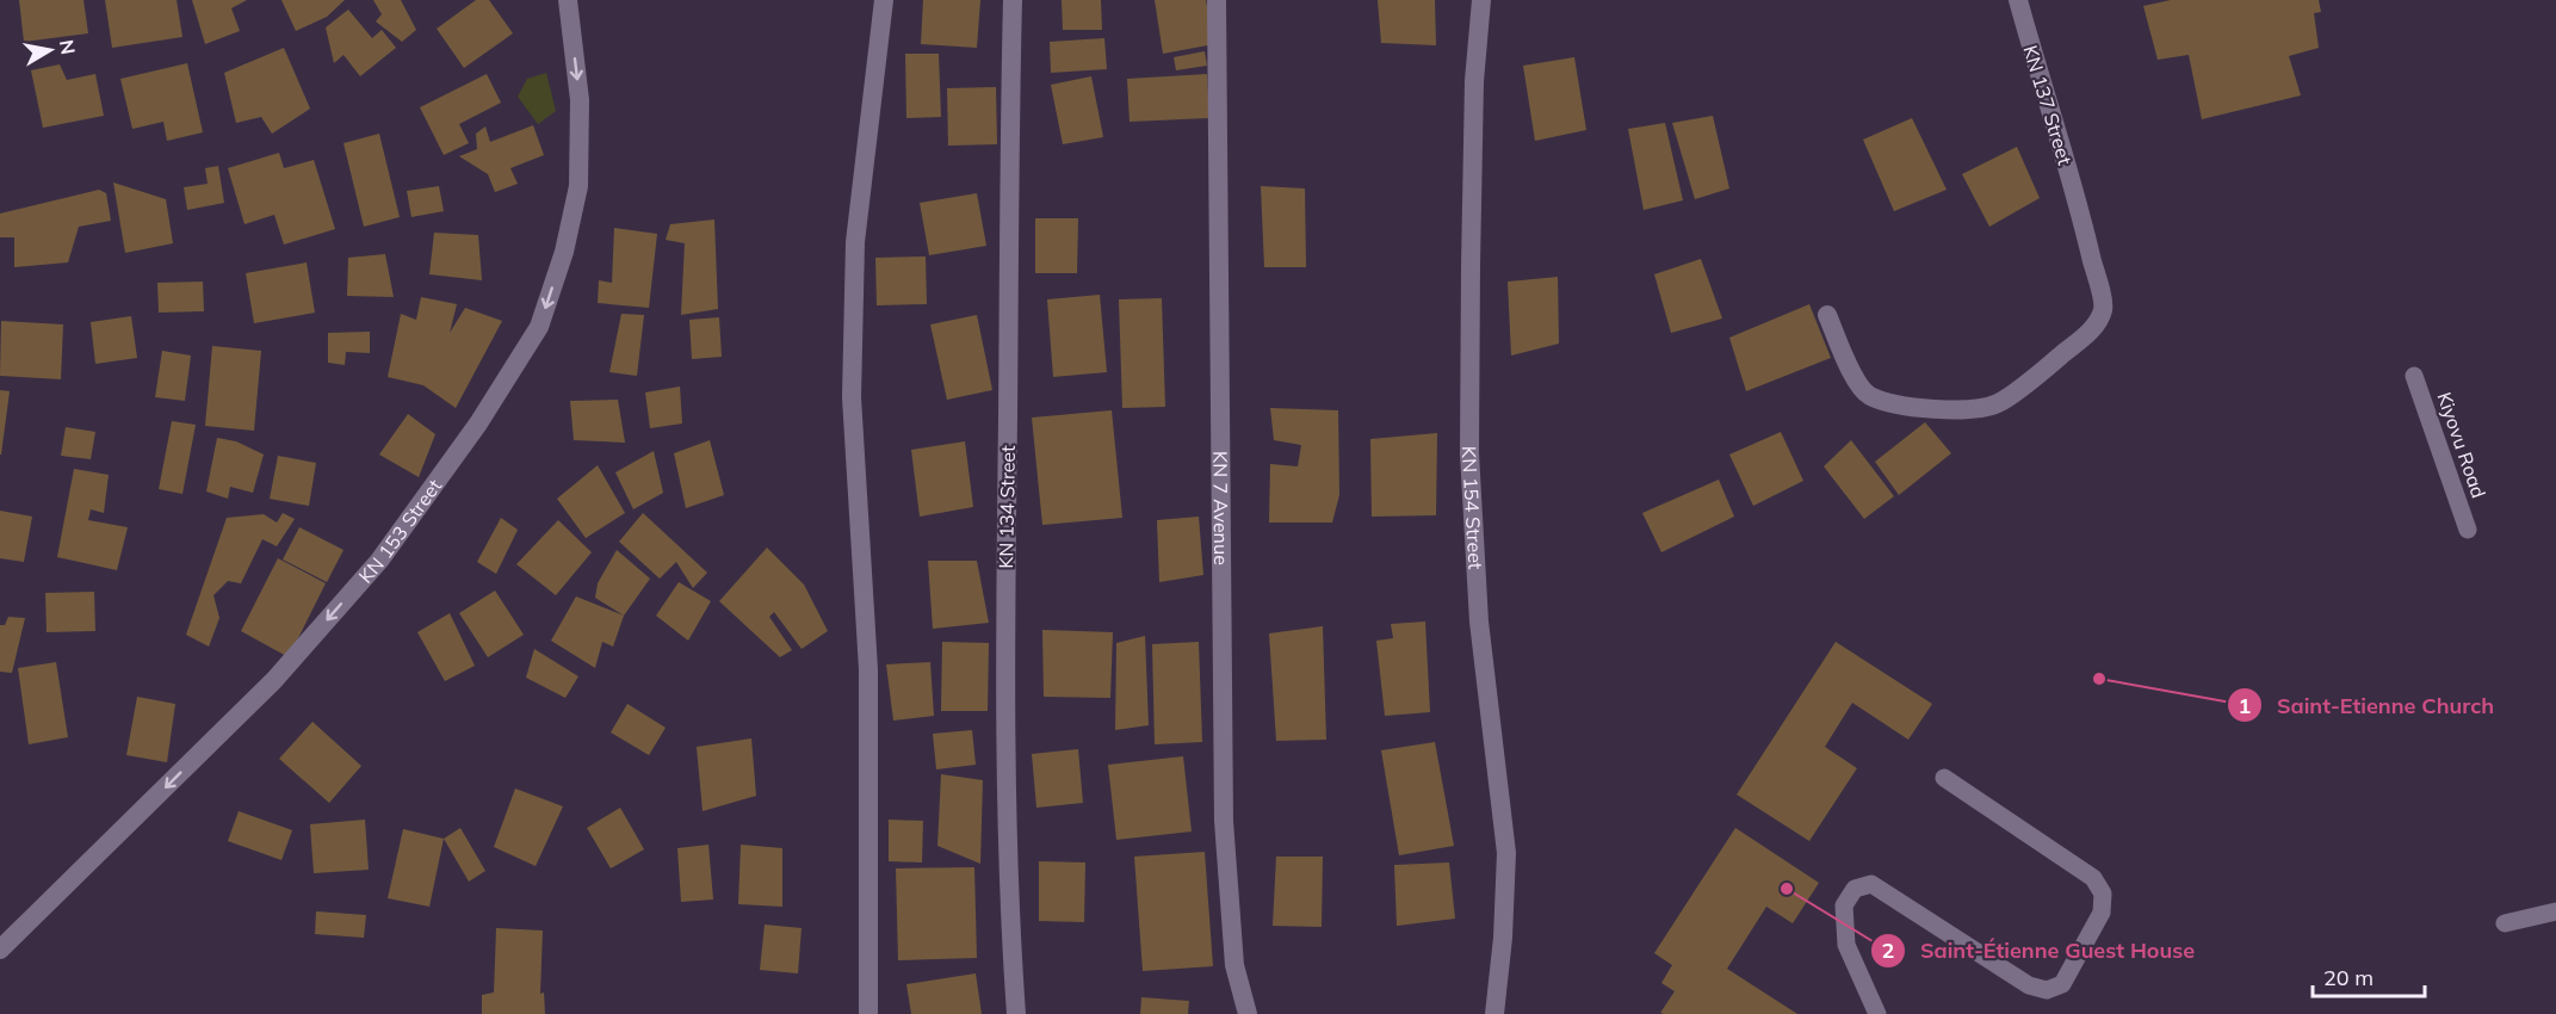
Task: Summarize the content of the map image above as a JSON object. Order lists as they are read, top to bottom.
{
  "streets": {
    "street": [
      "KN 137 Street",
      "KN 134 Street",
      "KN 7 Avenue",
      "KN 154 Street",
      "KN 153 Street"
    ],
    "lane": ["Kiyovu Road"]
  },
  "one_way": ["KN 153 Street"],
  "places": ["Saint-Etienne Church", "Saint-Étienne Guest House"],
  "scale_bar": "20 m",
  "north": "right"
}
